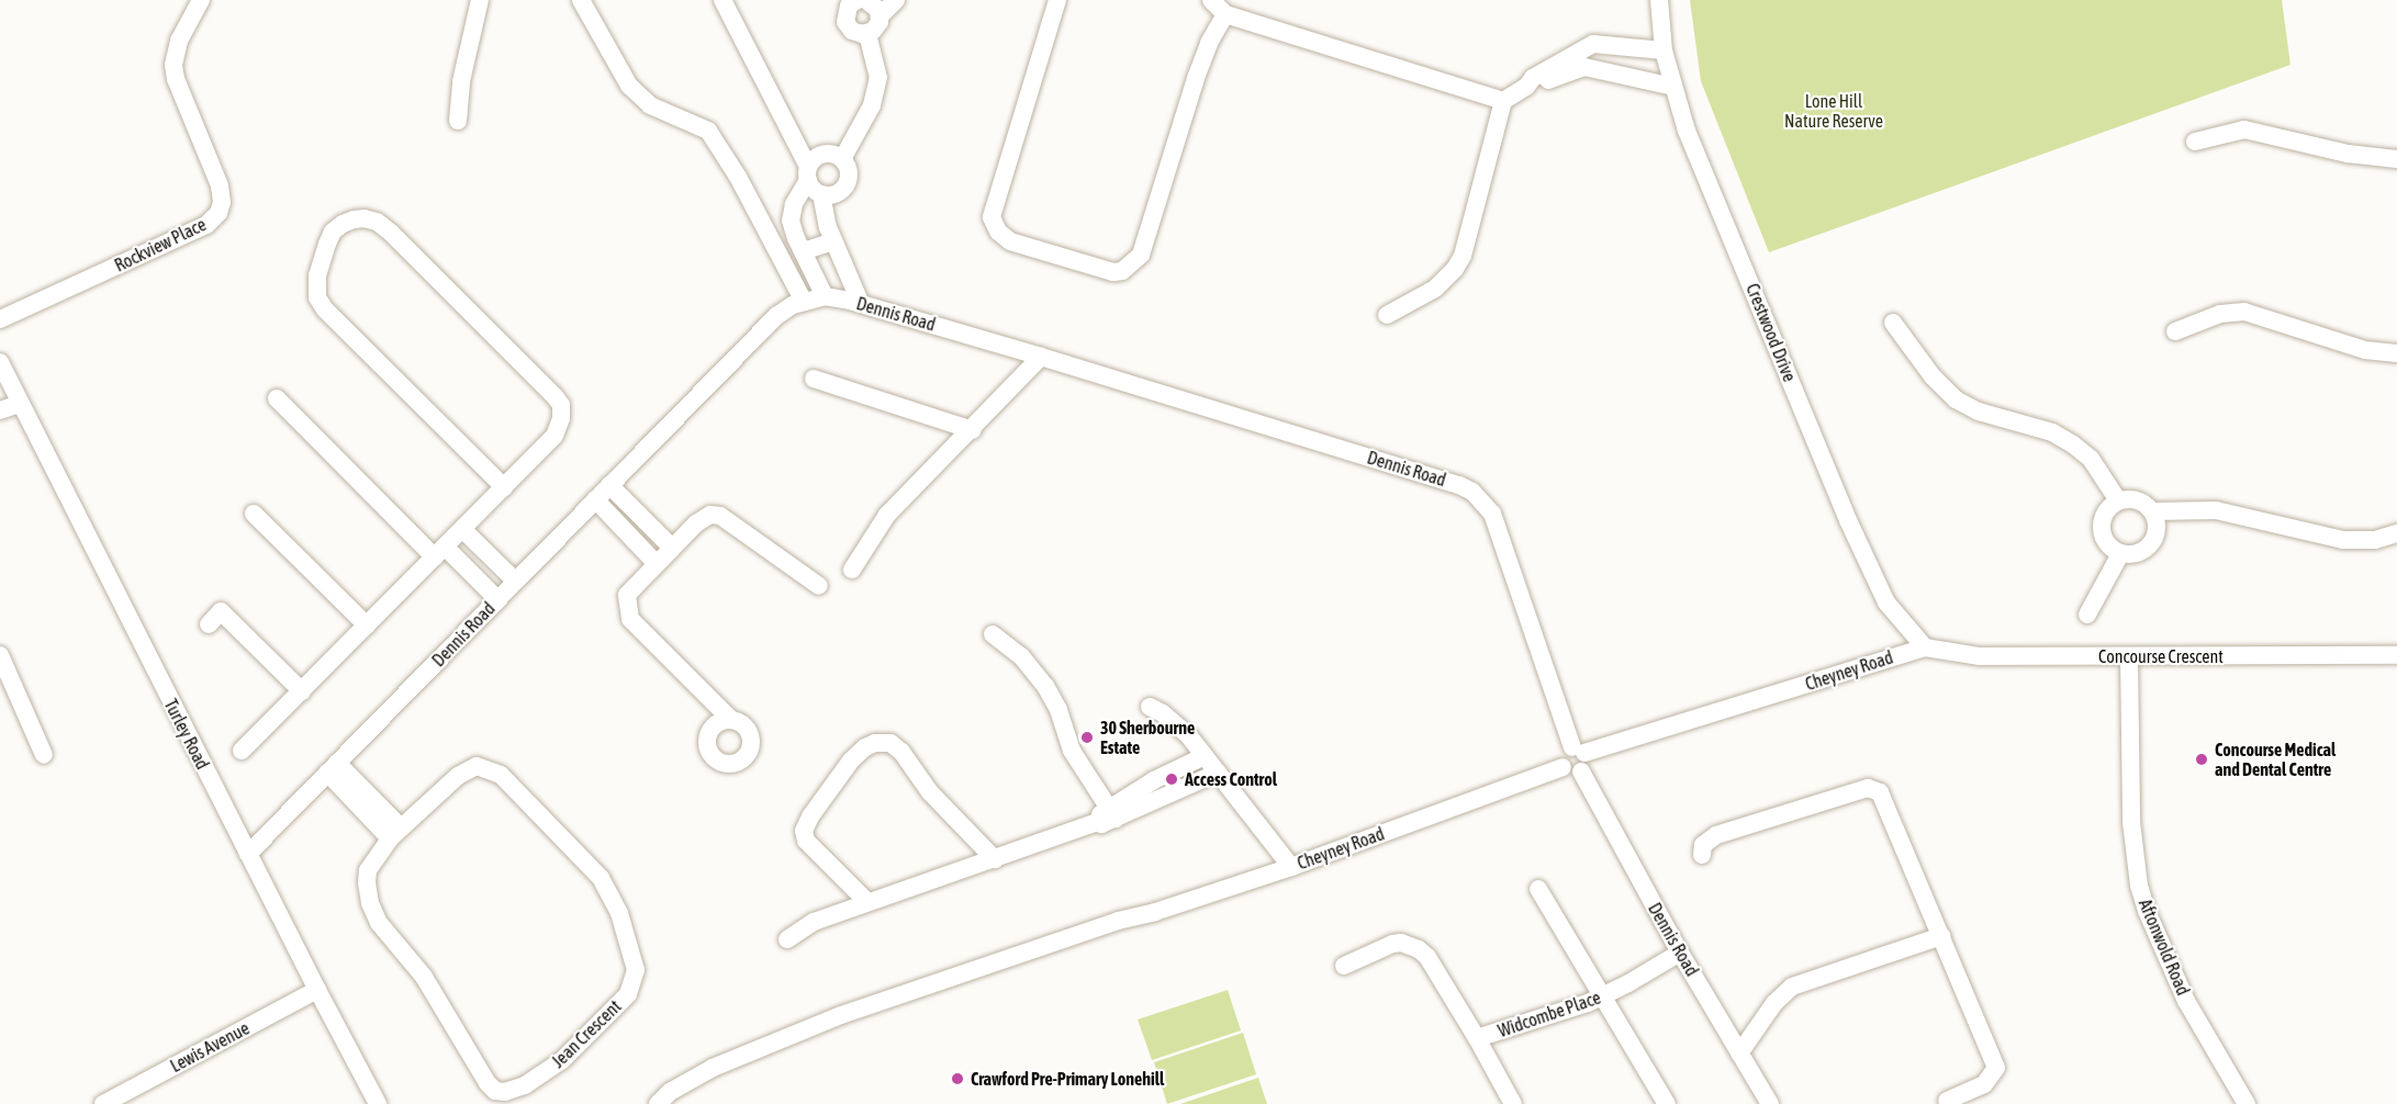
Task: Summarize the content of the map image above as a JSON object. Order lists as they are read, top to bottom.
{
  "streets": {
    "street": [
      "Rockview Place",
      "Dennis Road",
      "Crestwood Drive",
      "Concourse Crescent",
      "Cheyney Road",
      "Turley Road",
      "Aftonwold Road",
      "Widcombe Place",
      "Jean Crescent",
      "Lewis Avenue"
    ]
  },
  "crossings": [
    ["Dennis Road", "Cheyney Road"],
    ["Dennis Road", "Turley Road"],
    ["Dennis Road", "Widcombe Place"],
    ["Crestwood Drive", "Concourse Crescent"],
    ["Crestwood Drive", "Cheyney Road"],
    ["Concourse Crescent", "Cheyney Road"],
    ["Concourse Crescent", "Aftonwold Road"],
    ["Turley Road", "Lewis Avenue"]
  ],
  "parks": ["Lone Hill Nature Reserve"],
  "places": [
    "30 Sherbourne Estate",
    "Concourse Medical and Dental Centre",
    "Access Control",
    "Crawford Pre-Primary Lonehill"
  ]
}
